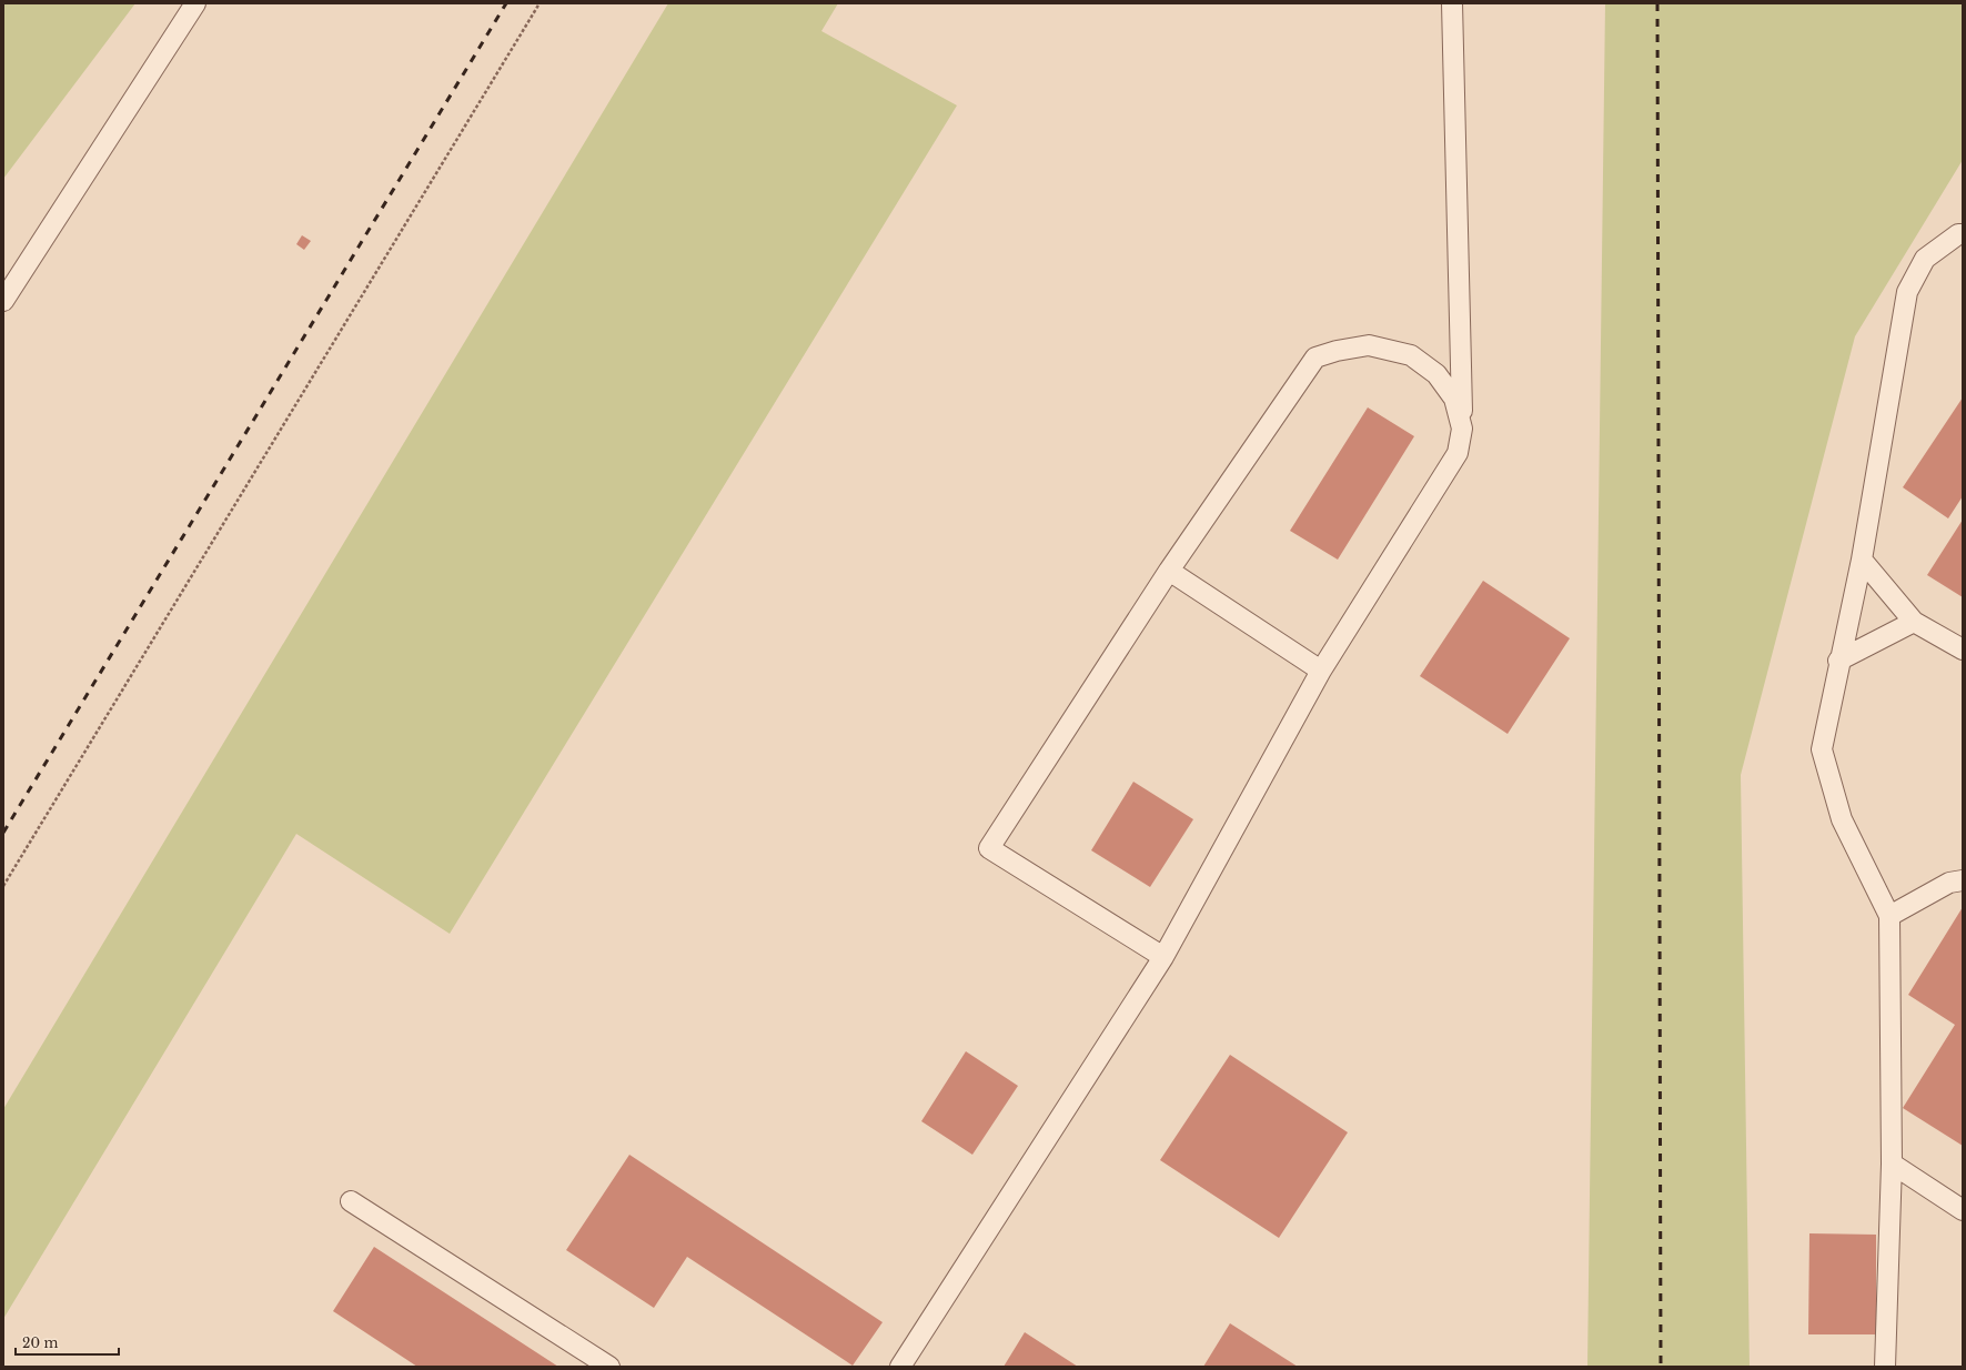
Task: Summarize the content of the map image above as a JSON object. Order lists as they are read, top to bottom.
{
  "scale_bar": "20 m"
}
